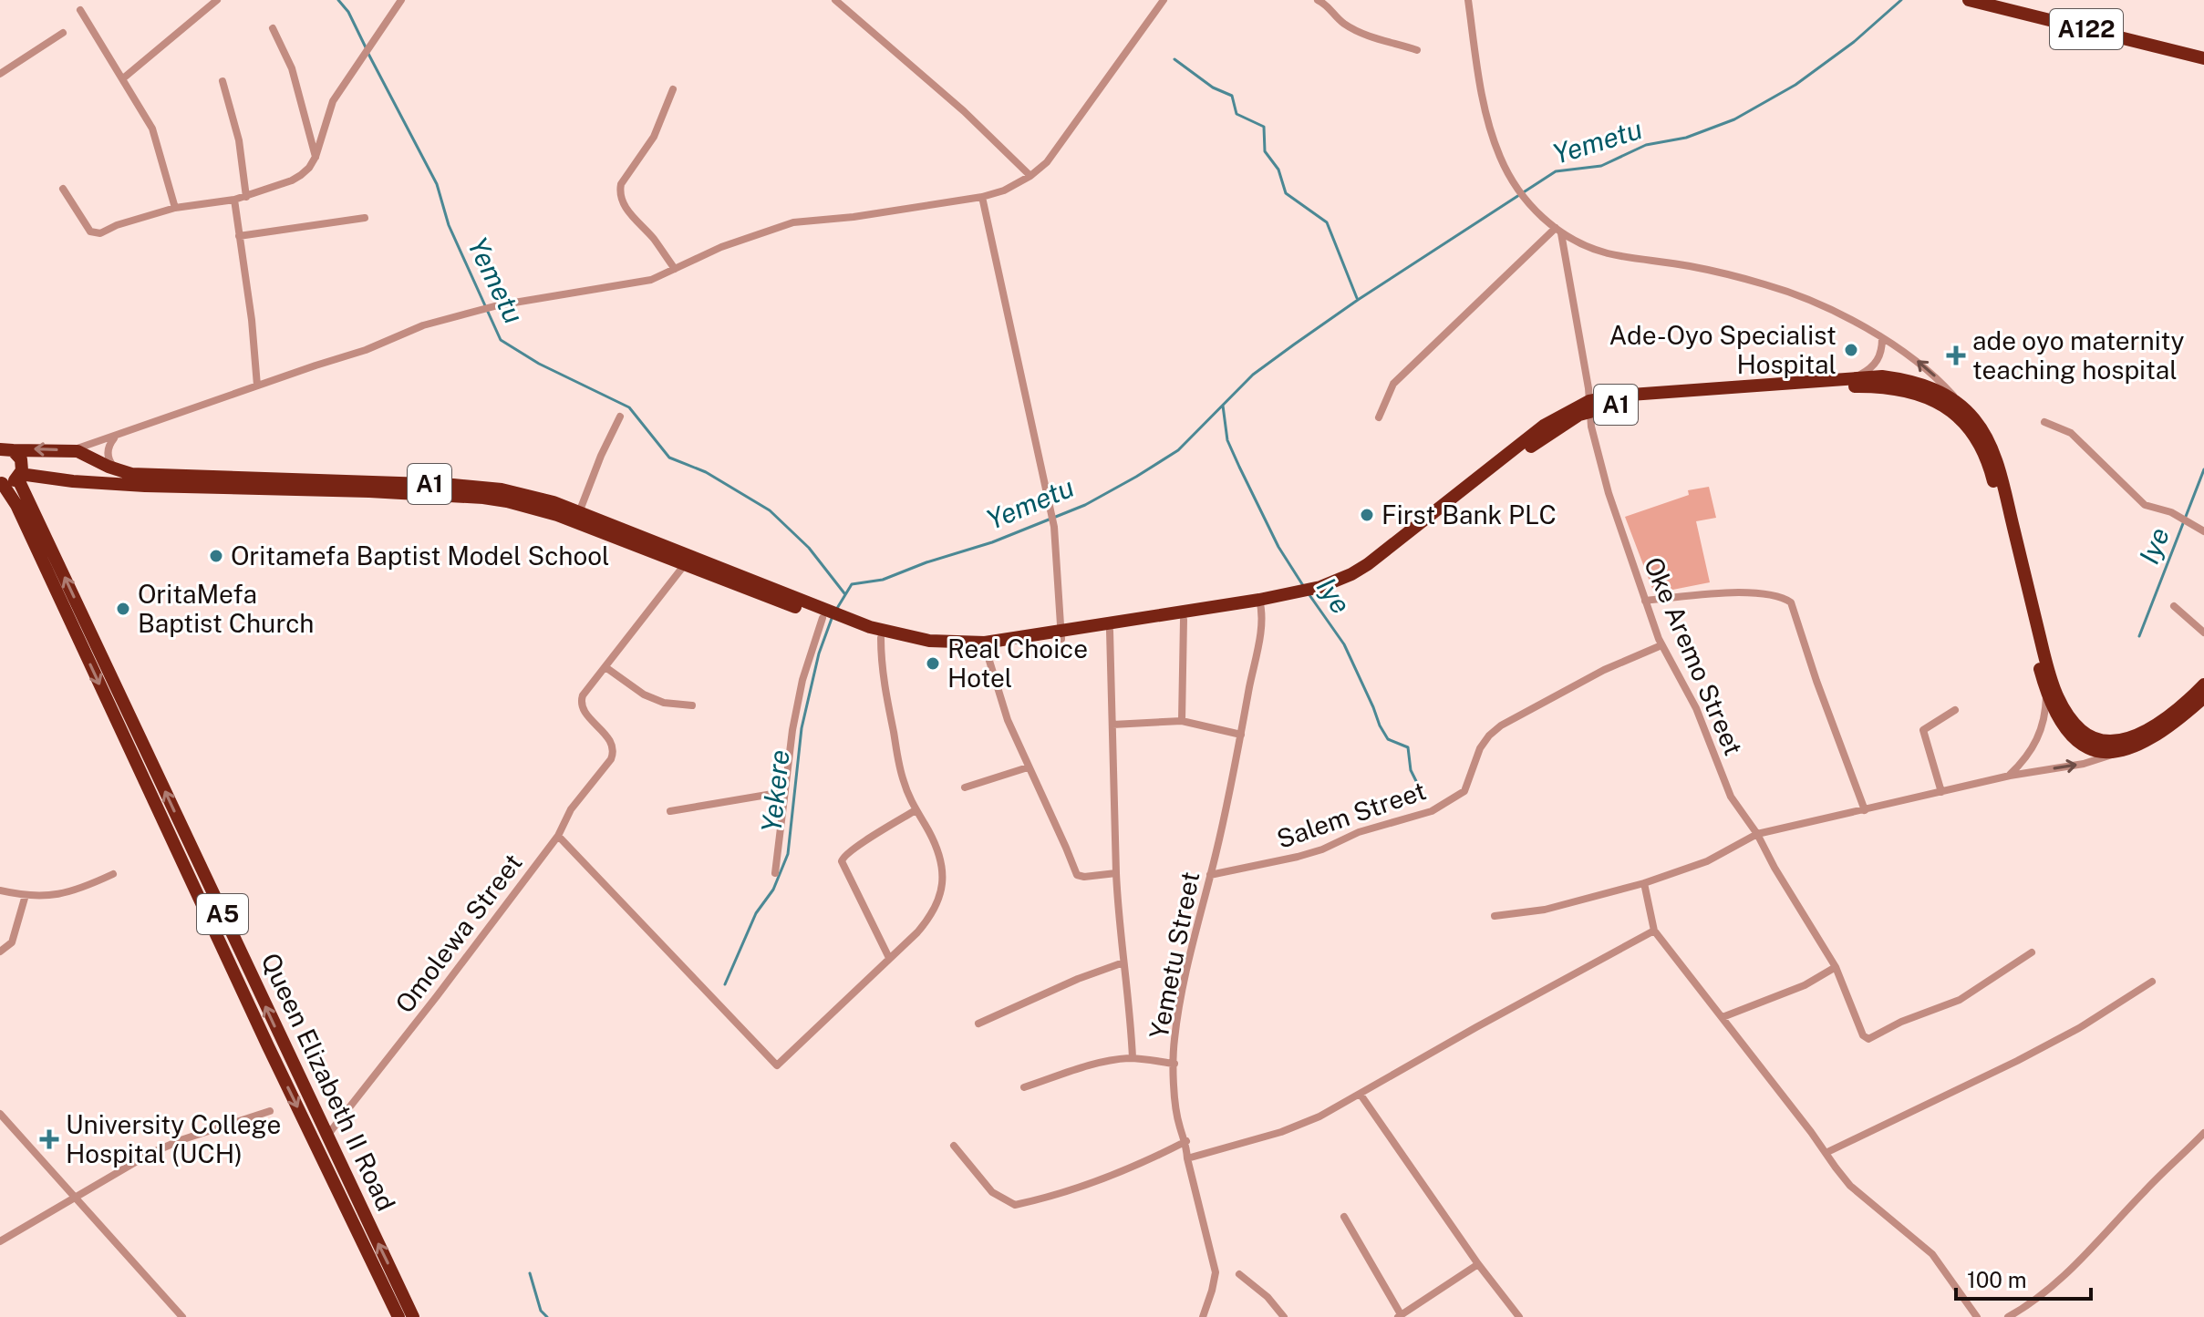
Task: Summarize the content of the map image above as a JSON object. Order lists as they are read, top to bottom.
{
  "streets": {
    "highway": [
      "A122",
      "A1",
      "A5",
      "Queen Elizabeth II Road"
    ],
    "street": [
      "Oke Aremo Street",
      "Salem Street",
      "Omolewa Street",
      "Yemetu Street"
    ]
  },
  "crossings": [
    ["A1", "Oke Aremo Street"],
    ["A1", "A5"],
    ["A1", "Yemetu Street"],
    ["Oke Aremo Street", "Salem Street"],
    ["Salem Street", "Yemetu Street"],
    ["A5", "Queen Elizabeth II Road"],
    ["Omolewa Street", "Queen Elizabeth II Road"]
  ],
  "water": ["Yemetu", "Iye", "Yekere"],
  "places": {
    "other": [
      "Ade-Oyo Specialist Hospital",
      "First Bank PLC",
      "Oritamefa Baptist Model School",
      "OritaMefa Baptist Church",
      "Real Choice Hotel"
    ],
    "health": ["ade oyo maternity teaching hospital", "University College Hospital (UCH)"]
  },
  "scale_bar": "100 m"
}
